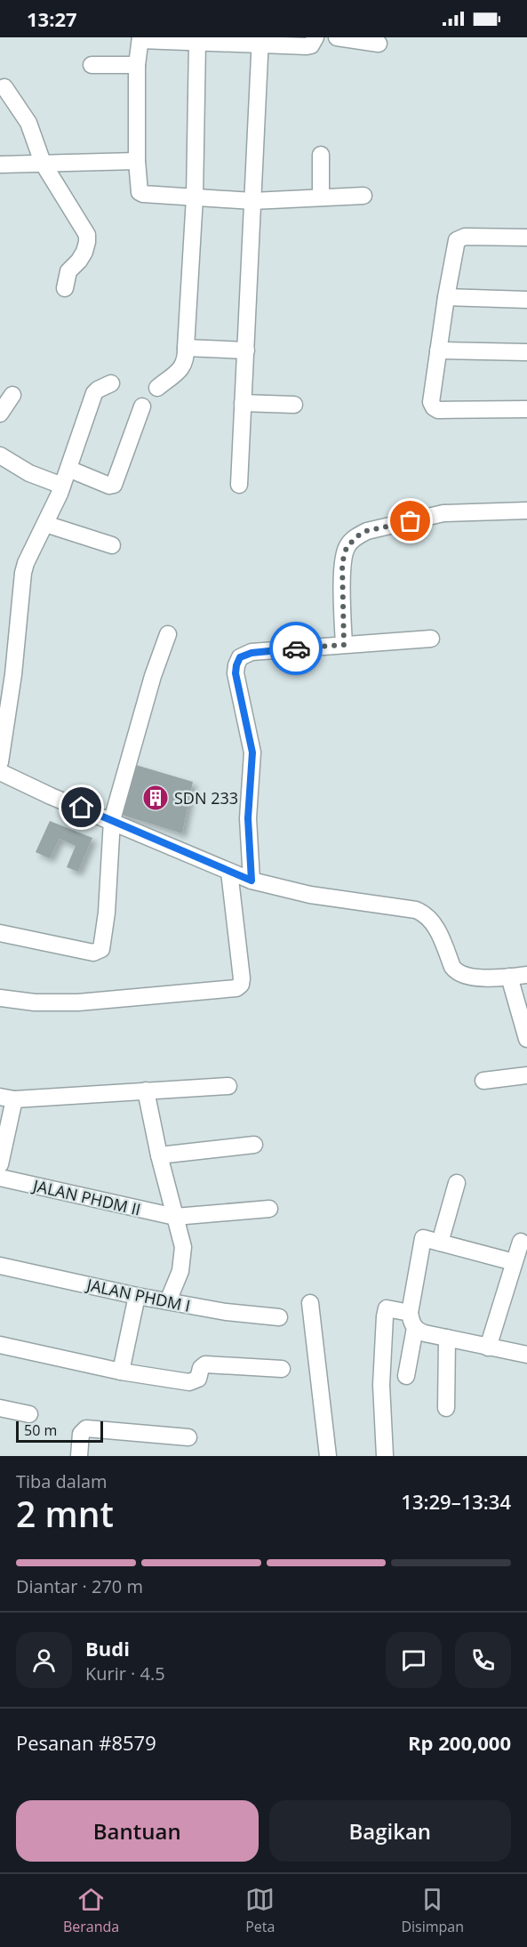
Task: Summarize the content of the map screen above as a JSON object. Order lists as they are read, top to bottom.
{
  "streets": {
    "street": ["JALAN PHDM II", "JALAN PHDM I"]
  },
  "places": {
    "building": ["SDN 233"]
  },
  "scale_bar": "50 m",
  "page": {
    "status": "13:27",
    "scale": "50 m",
    "heading": ["2 mnt", "Tiba dalam", "13:29–13:34"],
    "panel": [
      "Budi",
      "Kurir · 4.5",
      "Pesanan #8579",
      "Rp 200,000"
    ],
    "bar": "Diantar · 270 m",
    "buttons": ["Bantuan", "Bagikan"],
    "tabs": ["Beranda", "Peta", "Disimpan"]
  }
}
